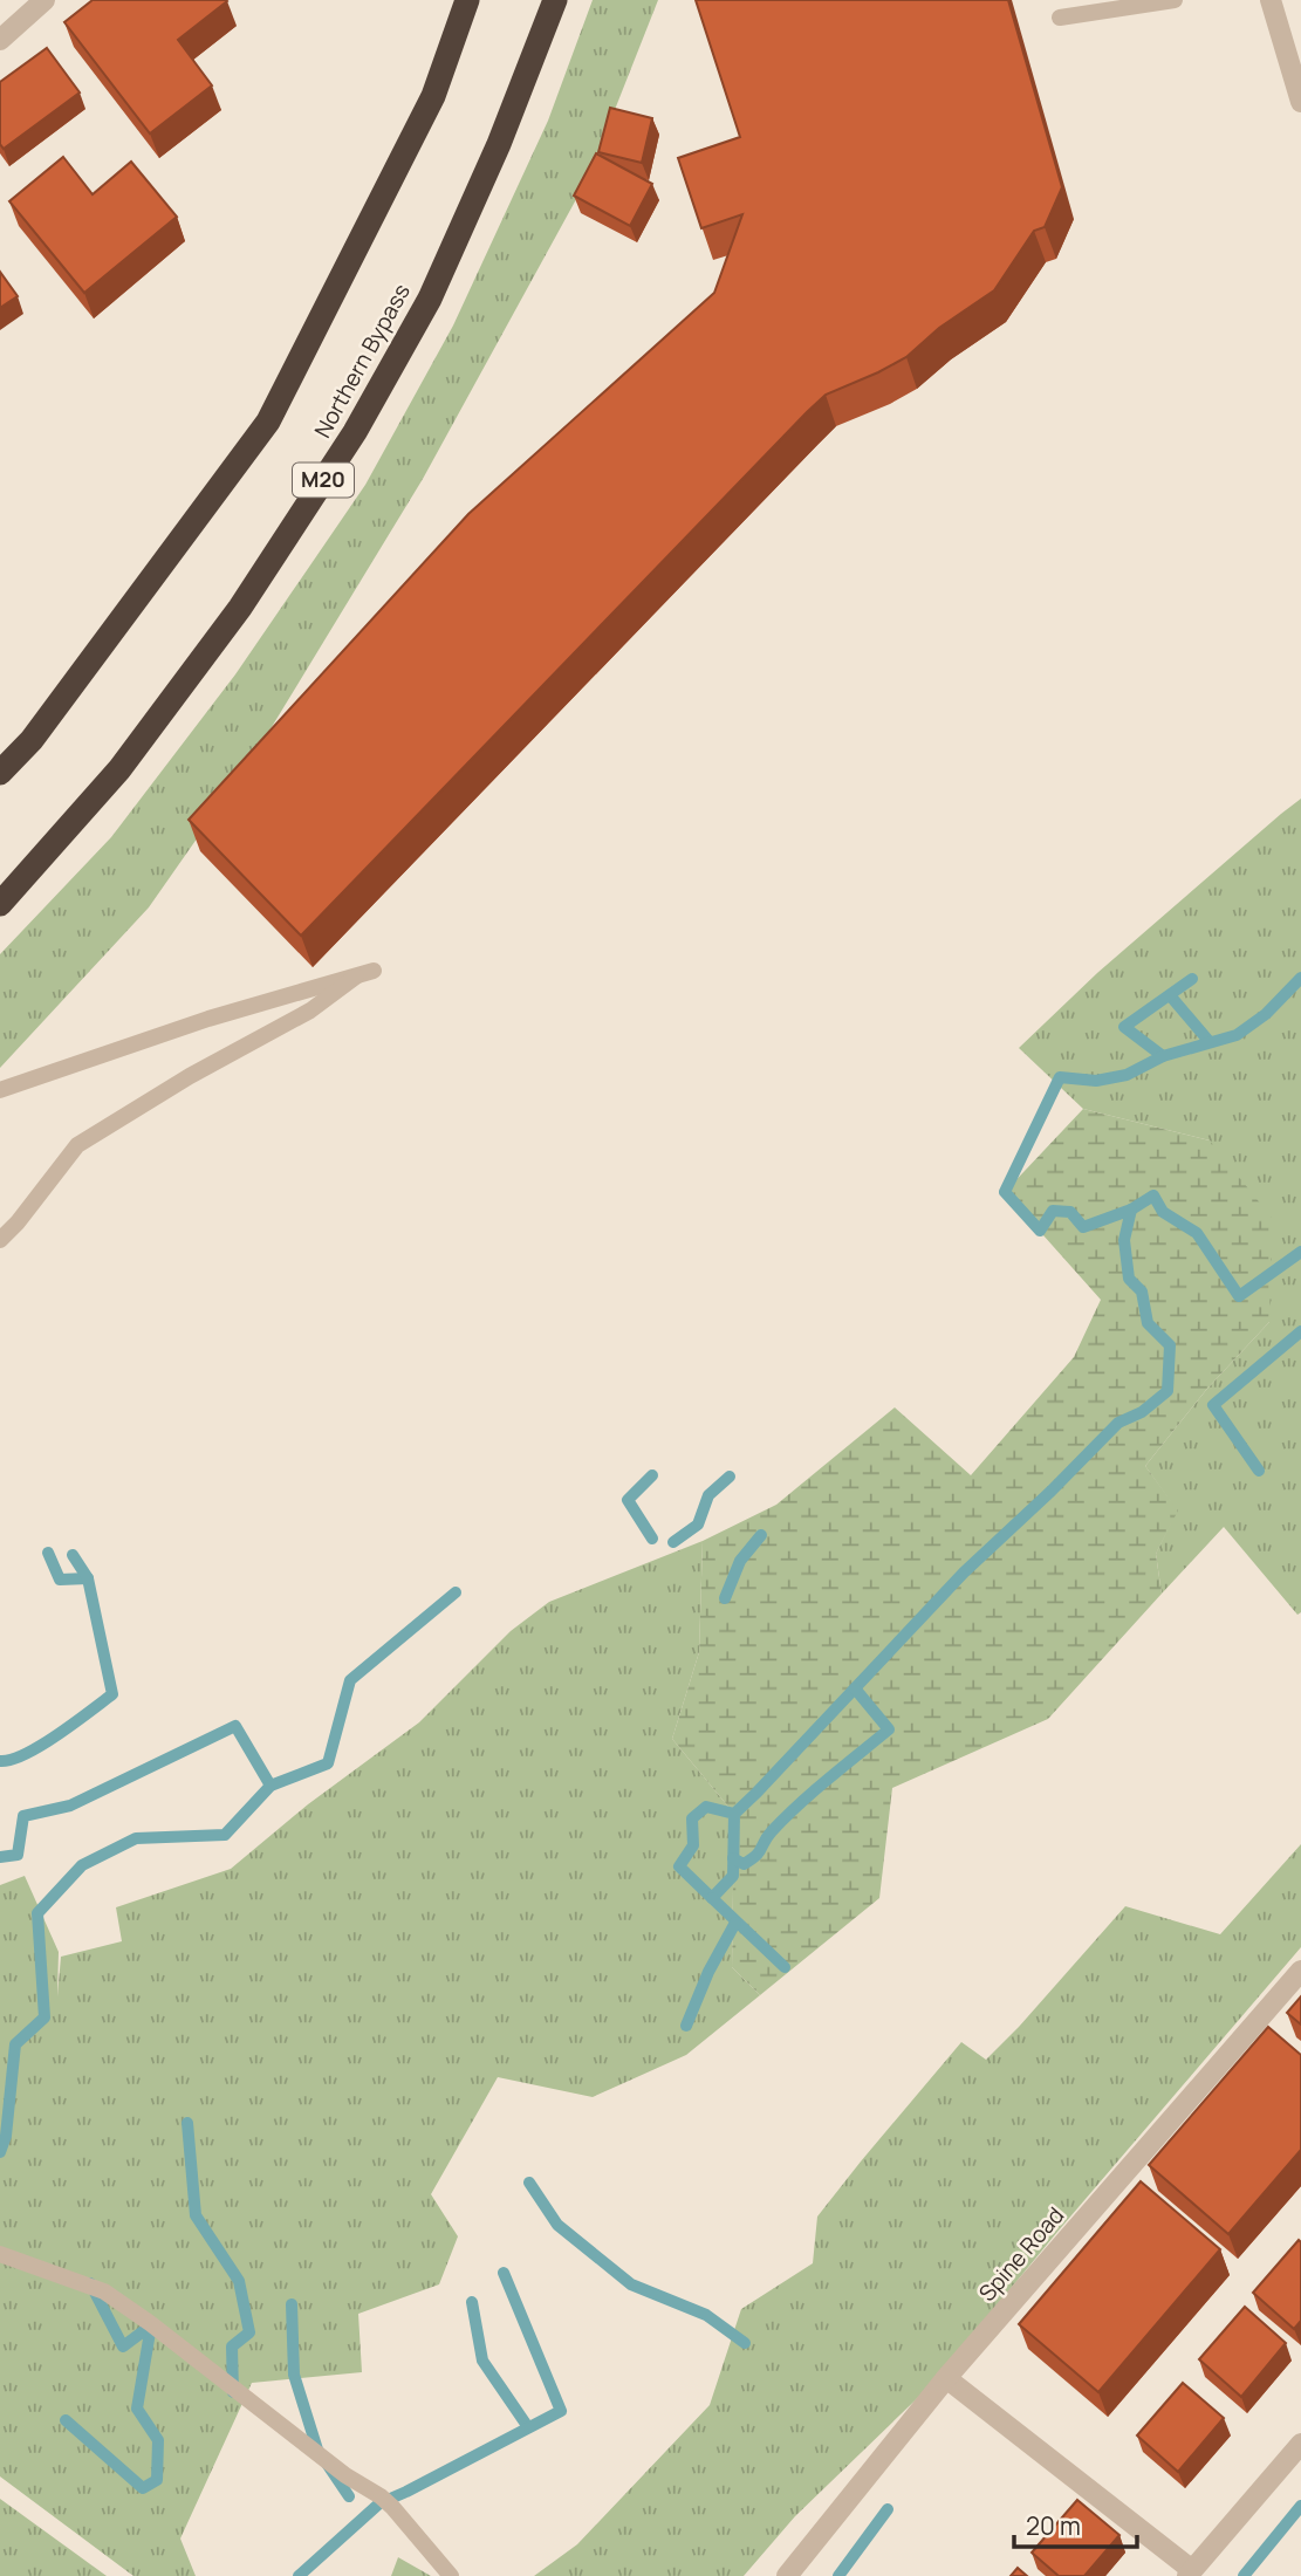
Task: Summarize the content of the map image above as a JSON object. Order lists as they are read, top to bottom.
{
  "streets": {
    "highway": ["Northern Bypass", "M20"],
    "street": ["Spine Road"]
  },
  "scale_bar": "20 m"
}
